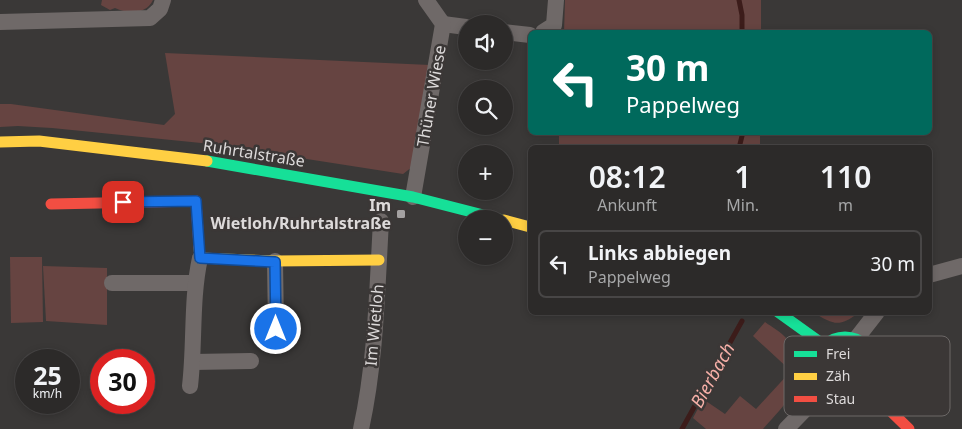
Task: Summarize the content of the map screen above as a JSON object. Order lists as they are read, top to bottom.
{
  "streets": {
    "main road": ["Ruhrtalstraße"],
    "street": ["Thüner Wiese", "Im Wietloh"]
  },
  "crossings": [
    ["Thüner Wiese", "Ruhrtalstraße"]
  ],
  "water": ["Bierbach"],
  "places": {
    "transit": ["Im Wietloh/Ruhrtalstraße"]
  },
  "legend": ["Frei", "Zäh", "Stau"],
  "page": {
    "map_buttons": ["+", "−"],
    "turn": ["30 m", "Pappelweg"],
    "eta": [
      "08:12",
      "Ankunft",
      "1",
      "Min.",
      "110",
      "m"
    ],
    "list": [
      {
        "name": "Links abbiegen",
        "note": "Pappelweg",
        "value": "30 m"
      }
    ],
    "speed": "25 km/h",
    "limit": "30"
  }
}
